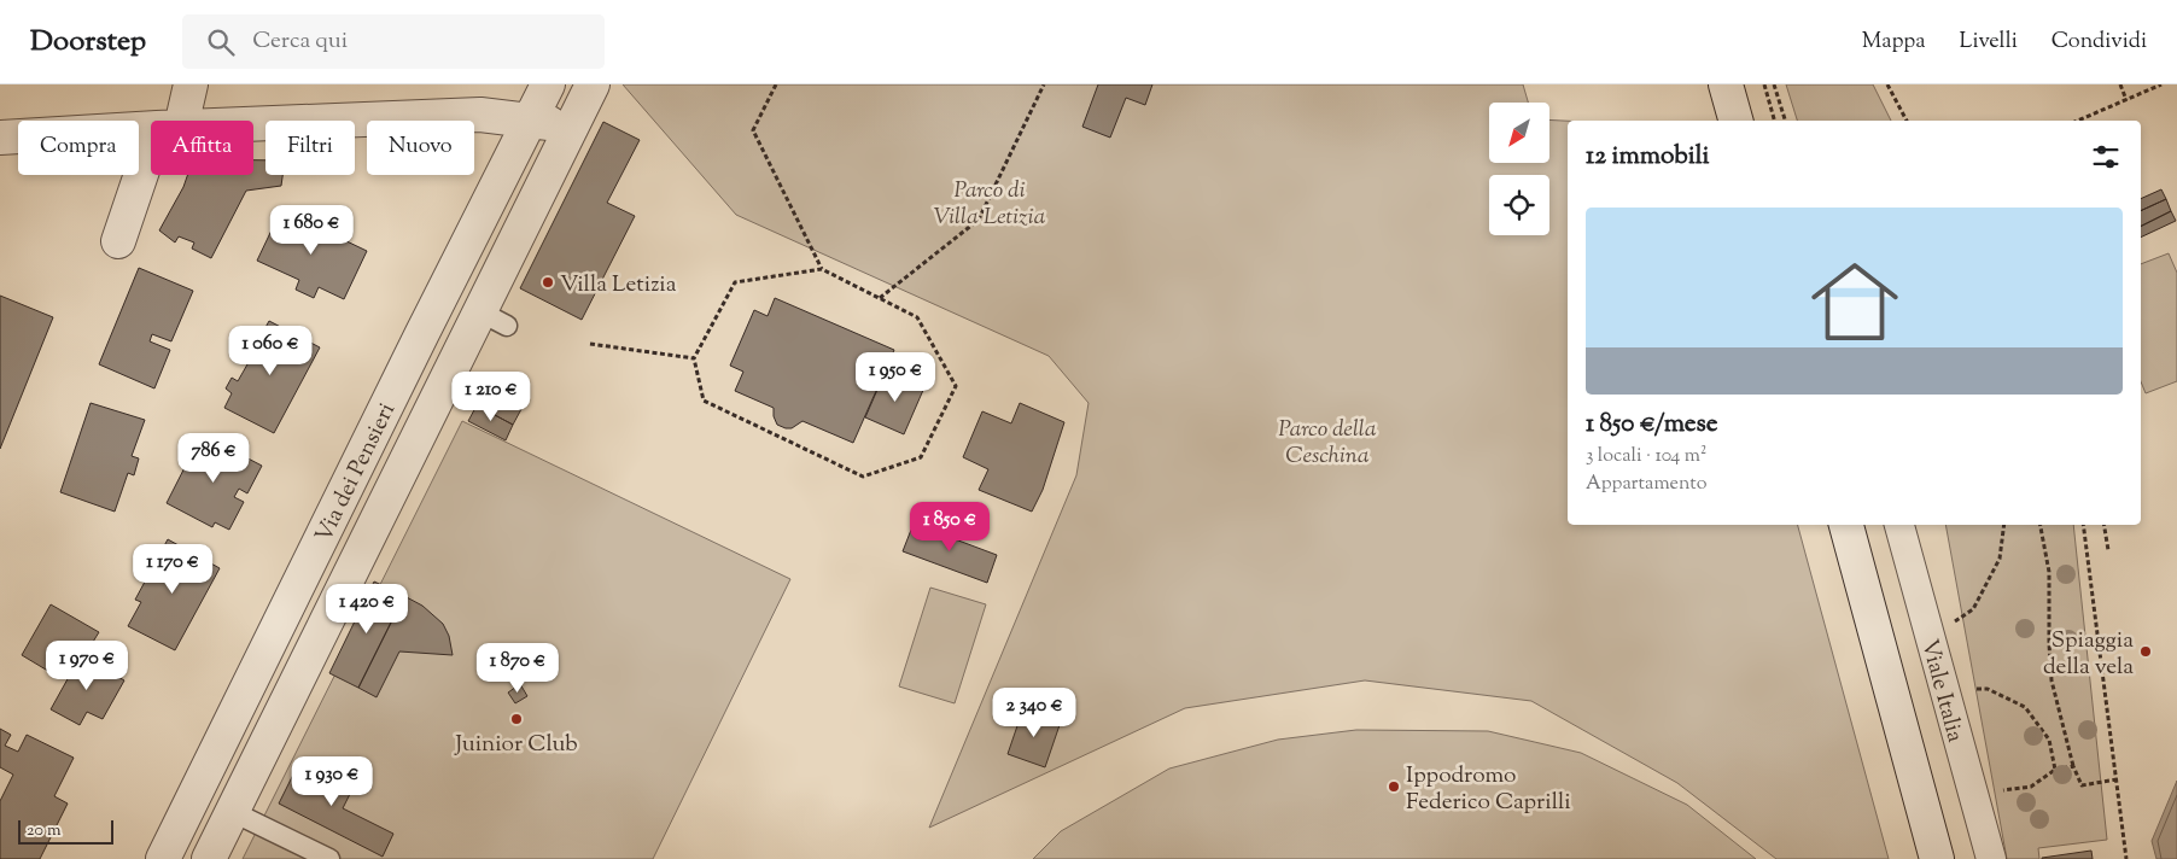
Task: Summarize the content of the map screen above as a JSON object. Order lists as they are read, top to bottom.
{
  "streets": {
    "street": ["Via dei Pensieri", "Viale Italia"]
  },
  "parks": ["Parco di Villa Letizia", "Parco della Ceschina"],
  "places": [
    "Villa Letizia",
    "Spiaggia della vela",
    "Juinior Club",
    "Ippodromo Federico Caprilli"
  ],
  "scale_bar": "20 m",
  "north": "bottom left",
  "page": {
    "header": "Doorstep",
    "search": "Cerca qui",
    "nav": ["Mappa", "Livelli", "Condividi"],
    "chip": [
      "Compra",
      "Affitta",
      "Filtri",
      "Nuovo"
    ],
    "heading": "12 immobili",
    "list": [
      {
        "name": "1 850 €/mese",
        "note": "3 locali · 104 m² · Appartamento"
      }
    ],
    "price": [
      "1 680 €",
      "1 060 €",
      "1 950 €",
      "1 210 €",
      "786 €",
      "1 850 €",
      "1 170 €",
      "1 420 €",
      "1 970 €",
      "1 870 €",
      "2 340 €",
      "1 930 €"
    ],
    "scale": "20 m"
  }
}
